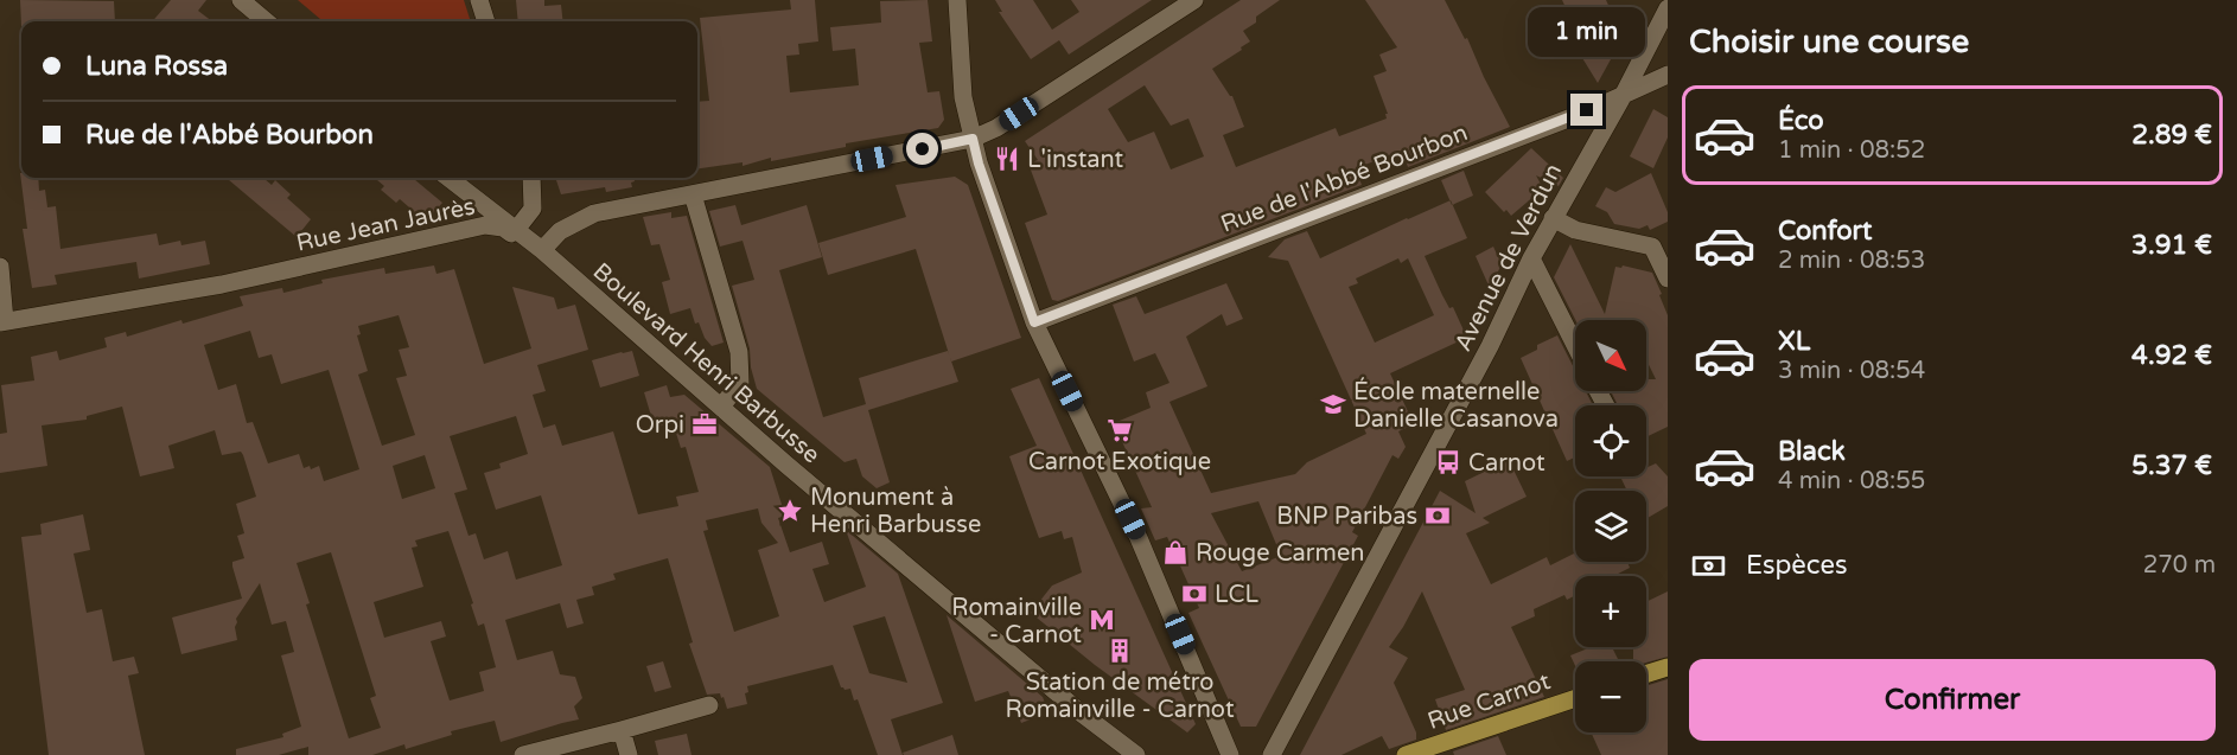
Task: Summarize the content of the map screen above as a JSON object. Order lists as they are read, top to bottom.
{
  "streets": {
    "main road": ["Rue Carnot"],
    "street": [
      "Rue de l'Abbé Bourbon",
      "Rue Jean Jaurès",
      "Avenue de Verdun",
      "Boulevard Henri Barbusse"
    ]
  },
  "crossings": [
    ["Rue de l'Abbé Bourbon", "Avenue de Verdun"],
    ["Rue Jean Jaurès", "Boulevard Henri Barbusse"]
  ],
  "places": {
    "restaurant": ["L'instant"],
    "school or university": ["École maternelle Danielle Casanova"],
    "office": ["Orpi"],
    "supermarket": ["Carnot Exotique"],
    "bus stop": ["Carnot"],
    "place": ["Monument à Henri Barbusse"],
    "bank": ["BNP Paribas", "LCL"],
    "shop": ["Rouge Carmen"],
    "metro station": ["Romainville - Carnot"],
    "building": ["Station de métro Romainville - Carnot"]
  },
  "north": "bottom right",
  "page": {
    "heading": "Choisir une course",
    "bubble": "1 min",
    "banner": ["Luna Rossa", "Rue de l'Abbé Bourbon"],
    "list": [
      {
        "name": "Éco",
        "note": "1 min · 08:52",
        "value": "2.89 €"
      },
      {
        "name": "Confort",
        "note": "2 min · 08:53",
        "value": "3.91 €"
      },
      {
        "name": "XL",
        "note": "3 min · 08:54",
        "value": "4.92 €"
      },
      {
        "name": "Black",
        "note": "4 min · 08:55",
        "value": "5.37 €"
      }
    ],
    "map_buttons": ["+", "−"],
    "pay": ["Espèces", "270 m"],
    "buttons": "Confirmer"
  }
}
